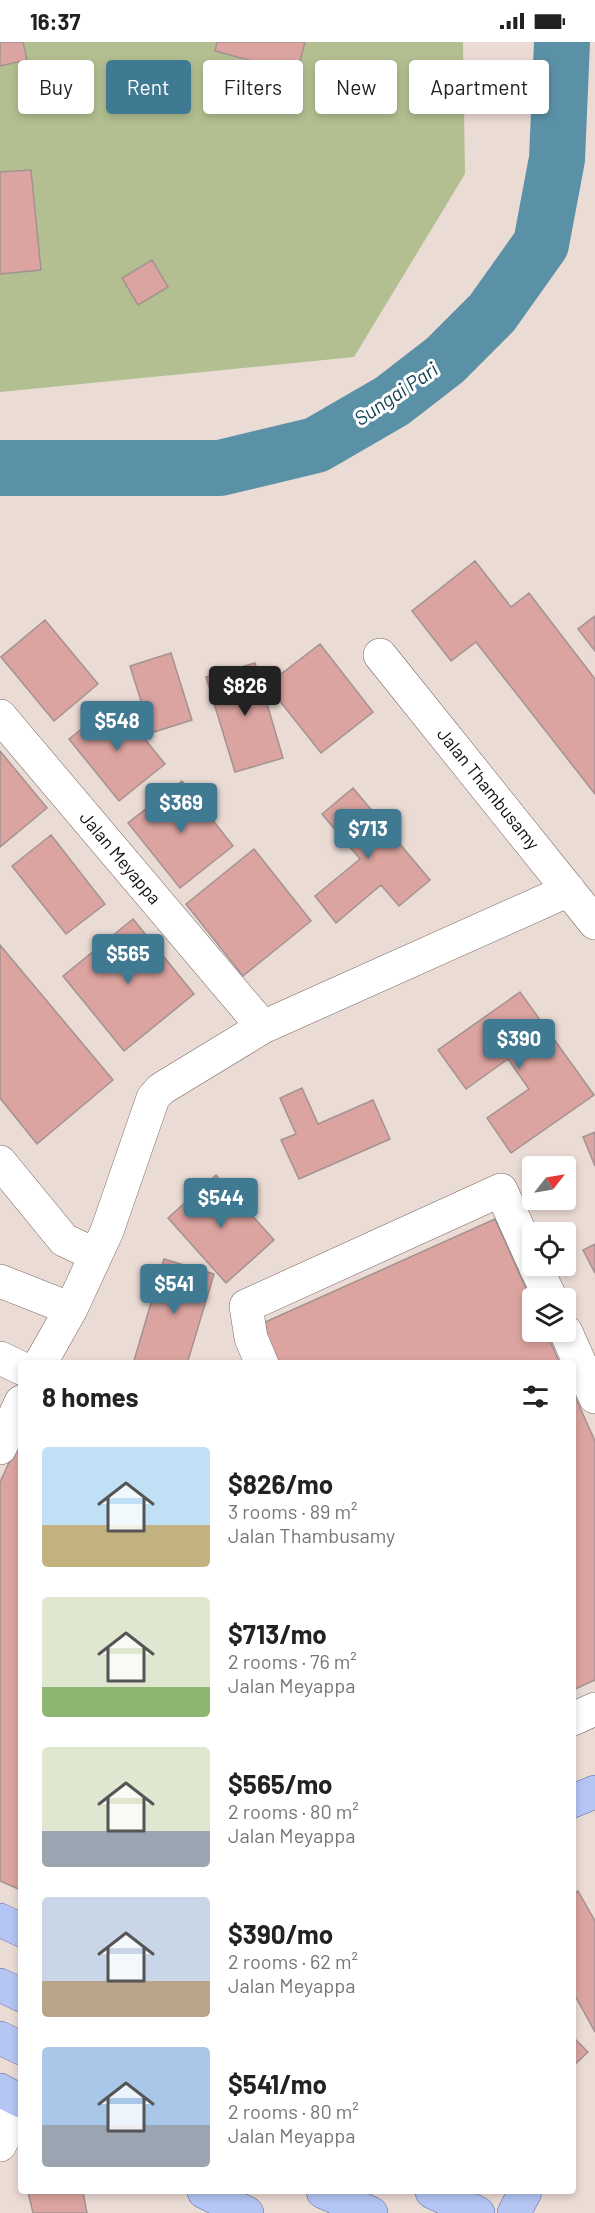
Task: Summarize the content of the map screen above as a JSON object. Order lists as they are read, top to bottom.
{
  "streets": {
    "street": ["Jalan Thambusamy", "Jalan Meyappa"]
  },
  "water": ["Sungai Pari"],
  "north": "top right",
  "page": {
    "status": "16:37",
    "chip": [
      "Buy",
      "Rent",
      "Filters",
      "New",
      "Apartment"
    ],
    "price": [
      "$826",
      "$548",
      "$369",
      "$713",
      "$565",
      "$390",
      "$544",
      "$541"
    ],
    "heading": "8 homes",
    "list": [
      {
        "name": "$826/mo",
        "note": "3 rooms · 89 m² · Jalan Thambusamy"
      },
      {
        "name": "$713/mo",
        "note": "2 rooms · 76 m² · Jalan Meyappa"
      },
      {
        "name": "$565/mo",
        "note": "2 rooms · 80 m² · Jalan Meyappa"
      },
      {
        "name": "$390/mo",
        "note": "2 rooms · 62 m² · Jalan Meyappa"
      },
      {
        "name": "$541/mo",
        "note": "2 rooms · 80 m² · Jalan Meyappa"
      }
    ]
  }
}
